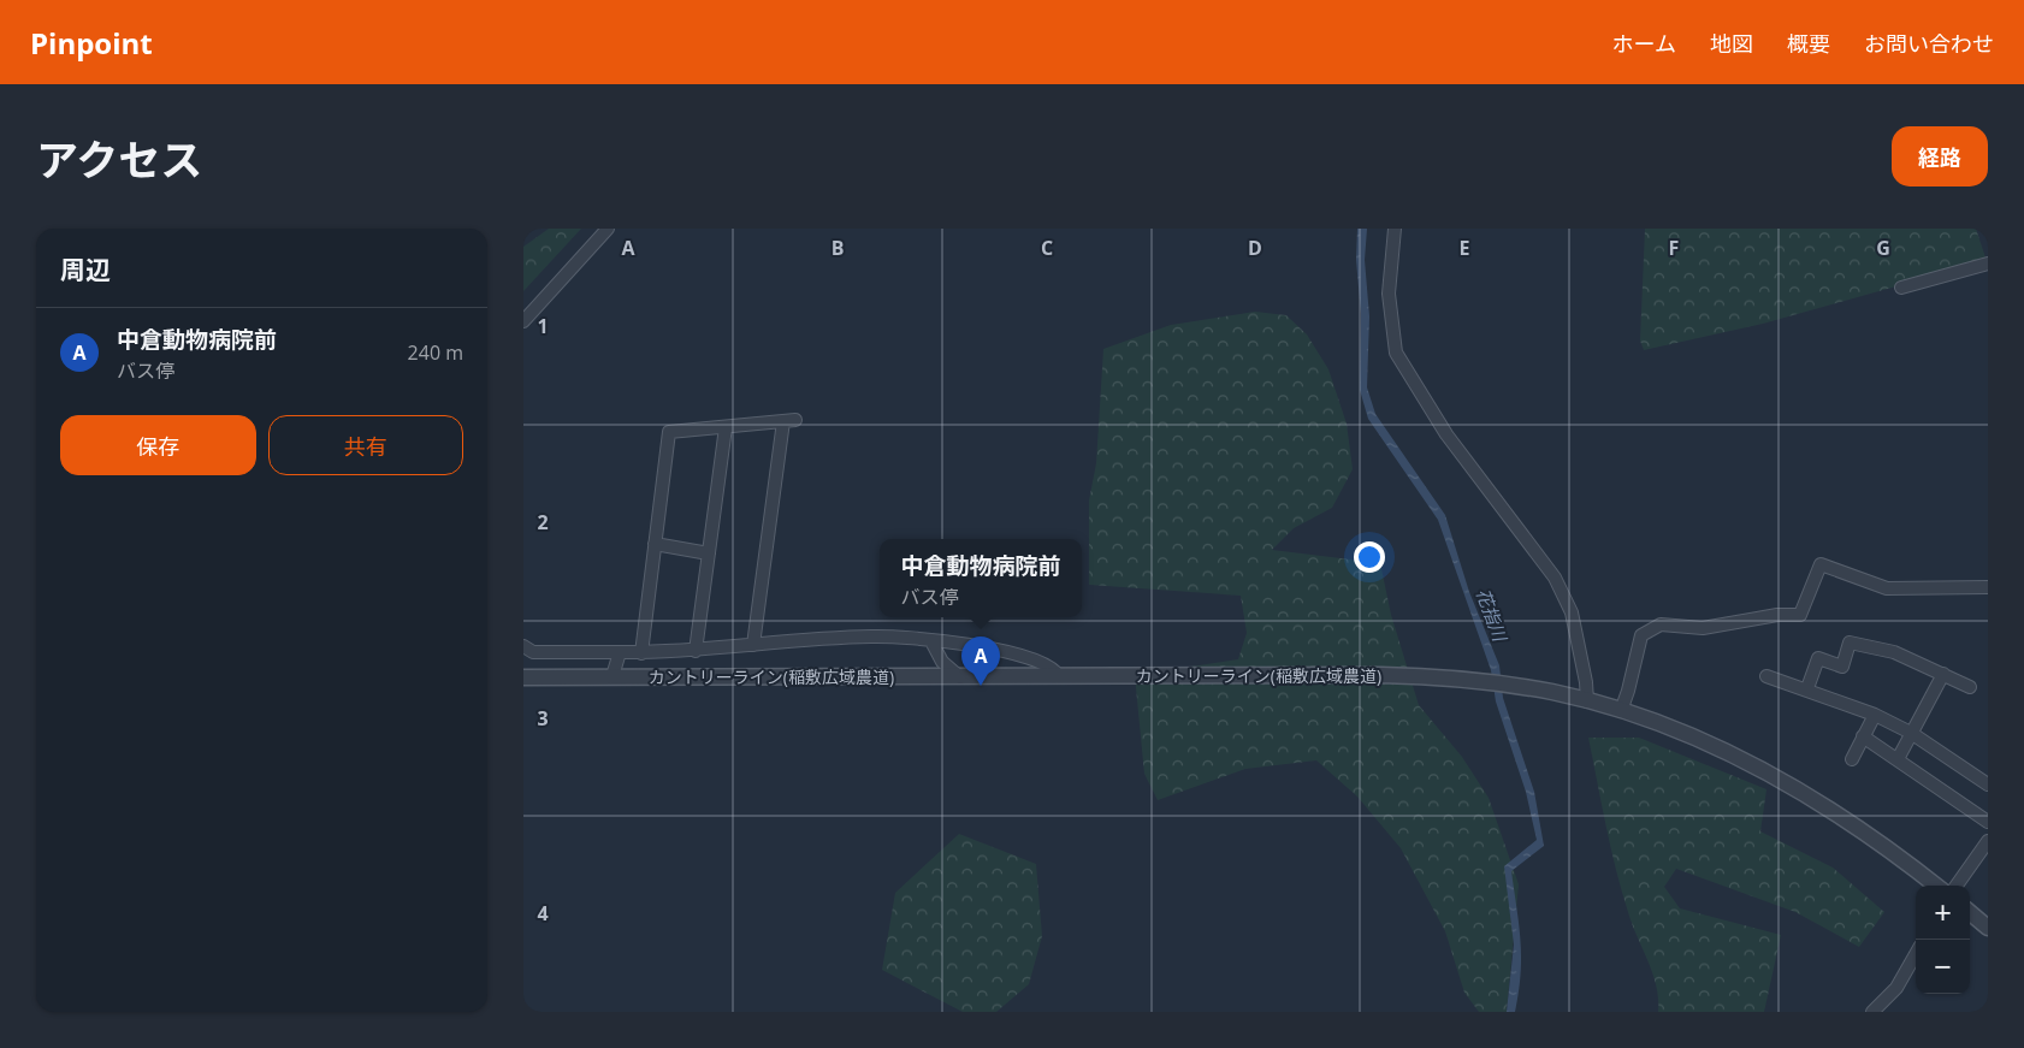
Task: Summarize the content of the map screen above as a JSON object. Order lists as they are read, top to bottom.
{
  "streets": {
    "street": ["カントリーライン(稲敷広域農道)"]
  },
  "water": ["花指川"],
  "page": {
    "header": "Pinpoint",
    "nav": [
      "ホーム",
      "地図",
      "概要",
      "お問い合わせ"
    ],
    "title": "アクセス",
    "buttons": [
      "経路",
      ["保存", "共有"]
    ],
    "heading": "周辺",
    "list": [
      {
        "mark": "A",
        "name": "中倉動物病院前",
        "note": "バス停",
        "value": "240 m"
      }
    ],
    "popup": ["中倉動物病院前", "バス停"],
    "pins": "A",
    "map_buttons": ["+", "−"]
  },
  "grid": {
    "columns": [
      "A",
      "B",
      "C",
      "D",
      "E",
      "F",
      "G"
    ],
    "rows": [
      "1",
      "2",
      "3",
      "4"
    ]
  }
}
